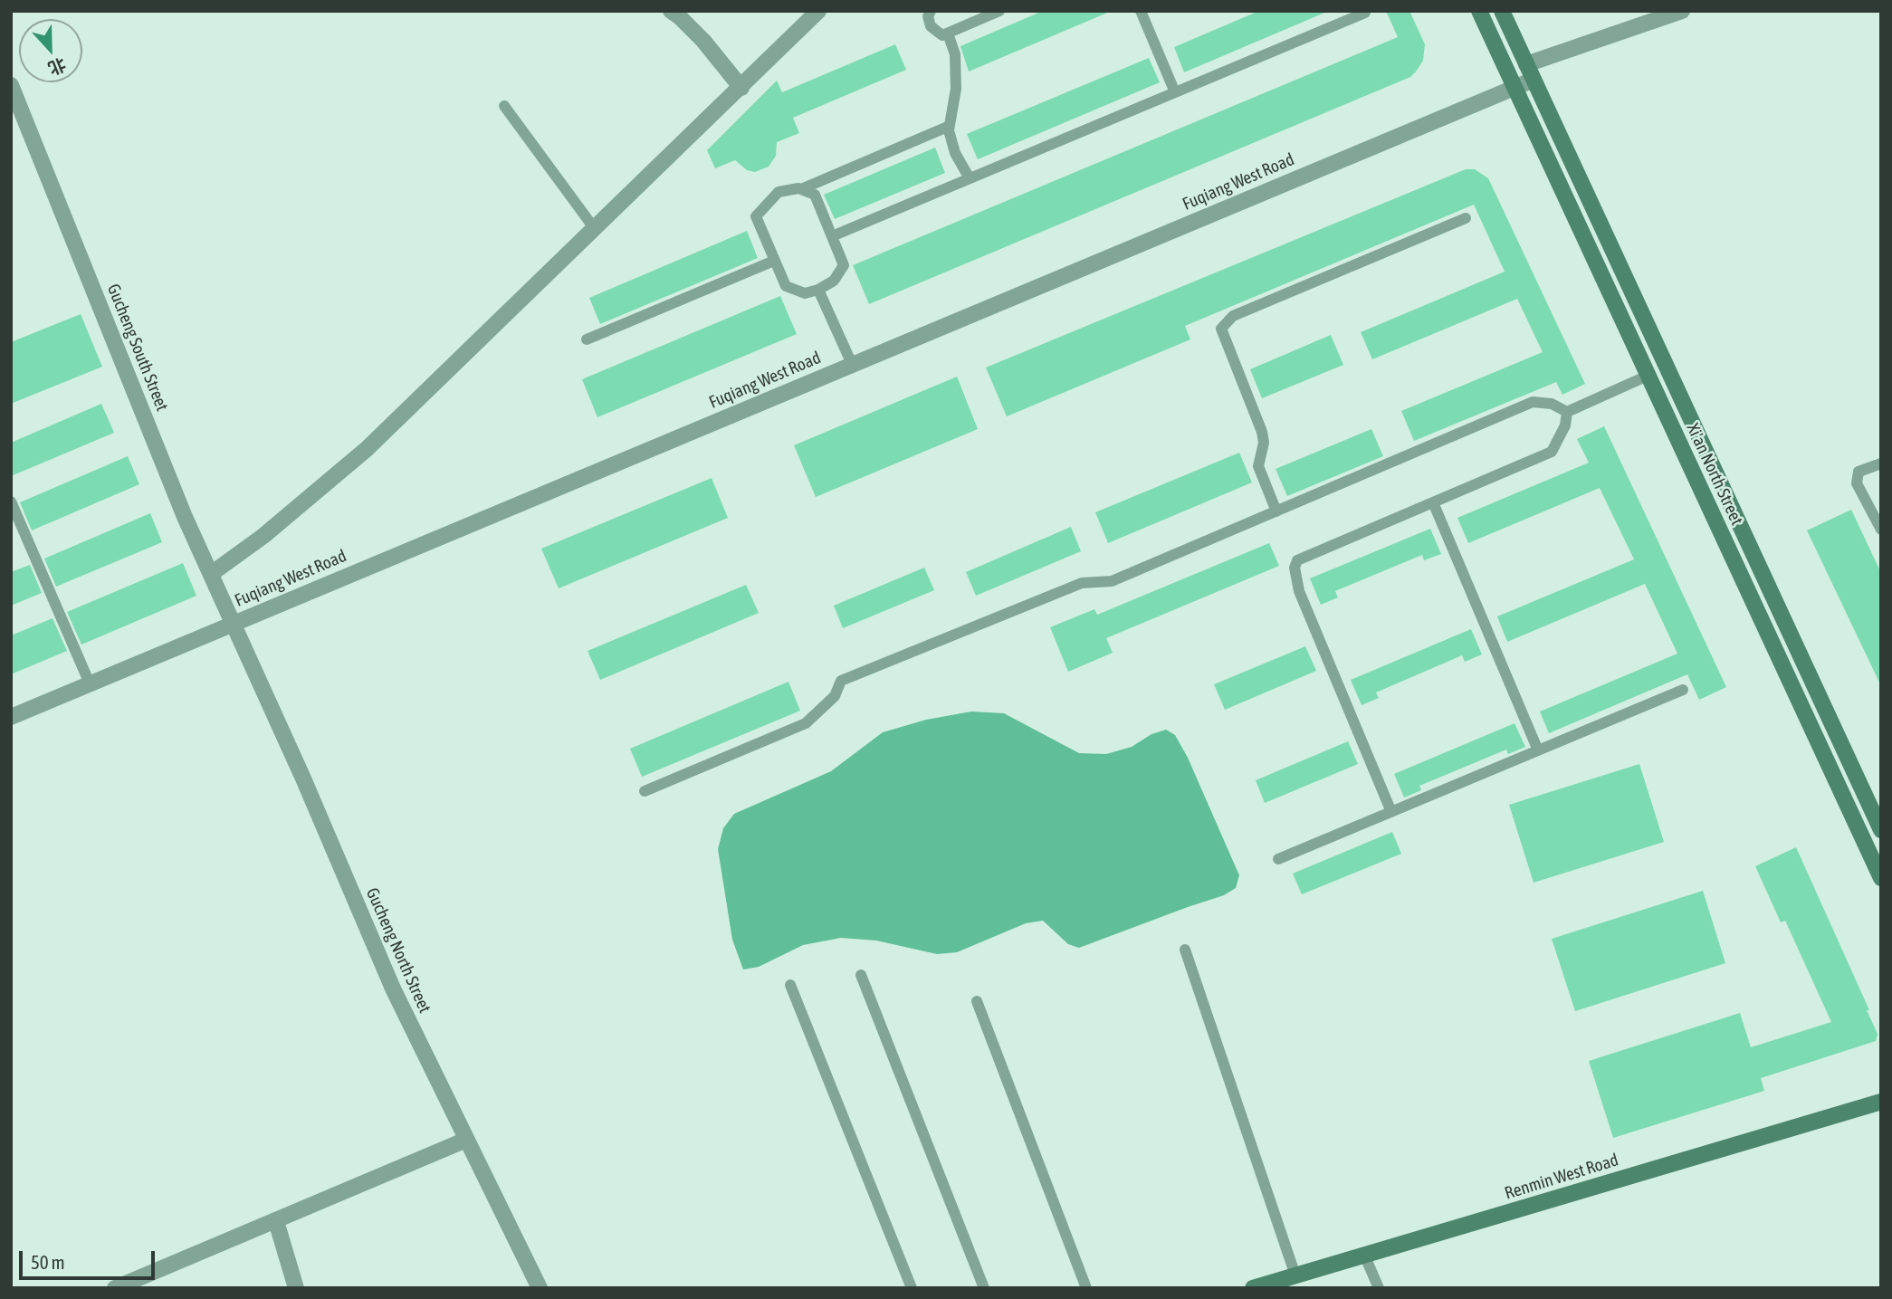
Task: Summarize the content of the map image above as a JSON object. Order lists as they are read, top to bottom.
{
  "streets": {
    "main road": ["Xi'an North Street", "Renmin West Road"],
    "street": ["Fuqiang West Road", "Gucheng South Street", "Gucheng North Street"]
  },
  "crossings": [
    ["Fuqiang West Road", "Gucheng South Street"],
    ["Fuqiang West Road", "Xi'an North Street"],
    ["Fuqiang West Road", "Gucheng North Street"],
    ["Gucheng South Street", "Gucheng North Street"]
  ],
  "scale_bar": "50 m",
  "north": "bottom"
}
